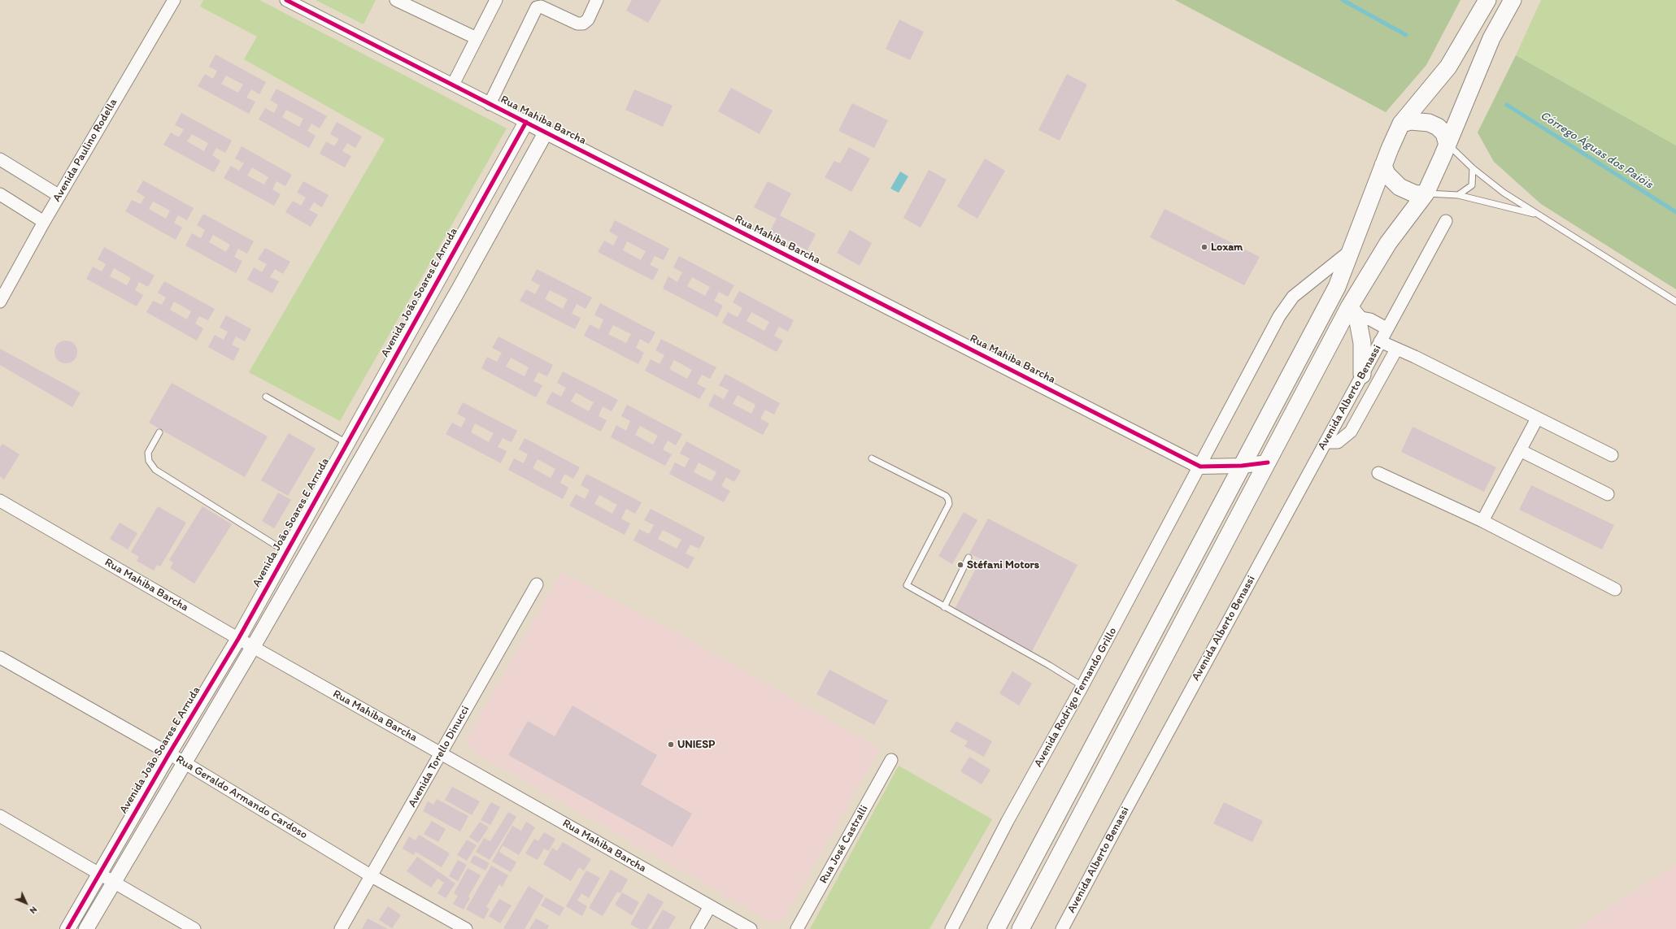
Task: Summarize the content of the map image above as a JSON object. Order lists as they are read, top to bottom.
{
  "streets": {
    "street": [
      "Rua Mahiba Barcha",
      "Avenida Paulino Rodella",
      "Avenida João Soares E Arruda",
      "Avenida Alberto Benassi",
      "Avenida Rodrigo Fernando Grillo",
      "Avenida Torello Dinucci",
      "Rua Geraldo Armando Cardoso",
      "Rua José Castralli"
    ]
  },
  "crossings": [
    ["Rua Mahiba Barcha", "Avenida João Soares E Arruda"],
    ["Rua Mahiba Barcha", "Avenida Rodrigo Fernando Grillo"],
    ["Rua Mahiba Barcha", "Avenida Torello Dinucci"],
    ["Avenida João Soares E Arruda", "Rua Geraldo Armando Cardoso"],
    ["Avenida Torello Dinucci", "Rua Geraldo Armando Cardoso"]
  ],
  "water": ["Córrego Águas dos Paióis"],
  "places": ["Loxam", "Stéfani Motors", "UNIESP"],
  "north": "bottom right"
}
